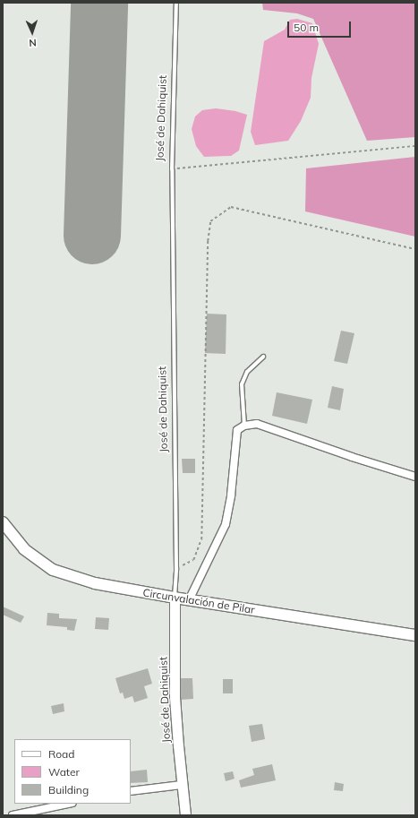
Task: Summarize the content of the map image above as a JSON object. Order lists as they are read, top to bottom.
{
  "streets": {
    "main road": ["José de Dahiquist", "Circunvalación de Pilar"]
  },
  "crossings": [
    ["José de Dahiquist", "Circunvalación de Pilar"]
  ],
  "legend": ["Road", "Water", "Building"],
  "scale_bar": "50 m",
  "north": "bottom"
}
